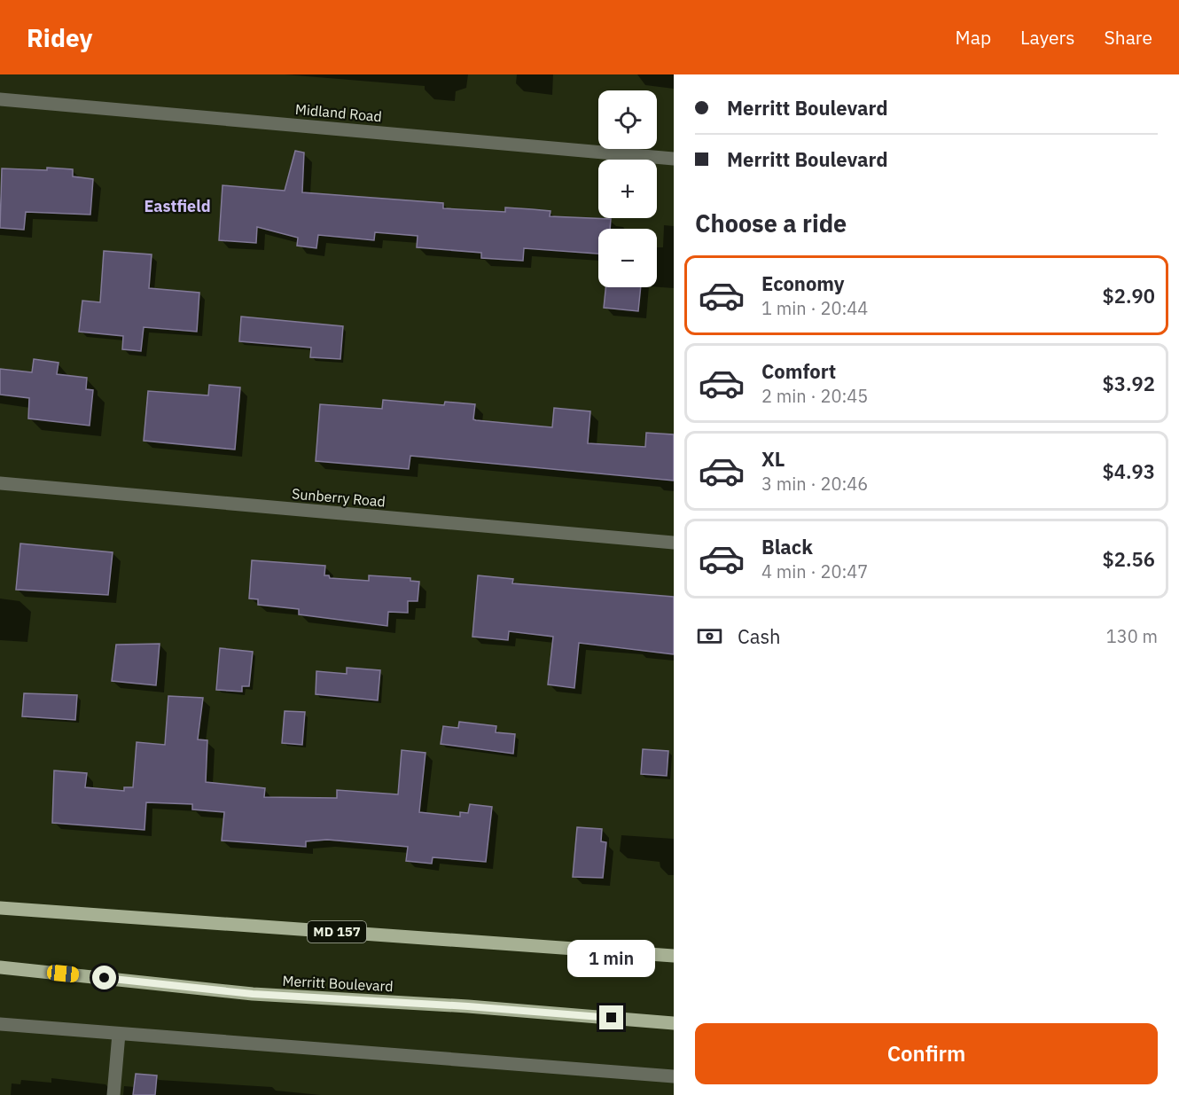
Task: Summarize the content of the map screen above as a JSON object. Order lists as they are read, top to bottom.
{
  "streets": {
    "main road": ["MD 157", "Merritt Boulevard"],
    "street": ["Midland Road", "Sunberry Road"]
  },
  "districts": ["Eastfield"],
  "page": {
    "header": "Ridey",
    "nav": ["Map", "Layers", "Share"],
    "banner": ["Merritt Boulevard", "Merritt Boulevard"],
    "map_buttons": ["+", "−"],
    "heading": "Choose a ride",
    "list": [
      {
        "name": "Economy",
        "note": "1 min · 20:44",
        "value": "$2.90"
      },
      {
        "name": "Comfort",
        "note": "2 min · 20:45",
        "value": "$3.92"
      },
      {
        "name": "XL",
        "note": "3 min · 20:46",
        "value": "$4.93"
      },
      {
        "name": "Black",
        "note": "4 min · 20:47",
        "value": "$2.56"
      }
    ],
    "pay": ["Cash", "130 m"],
    "bubble": "1 min",
    "buttons": "Confirm"
  }
}
